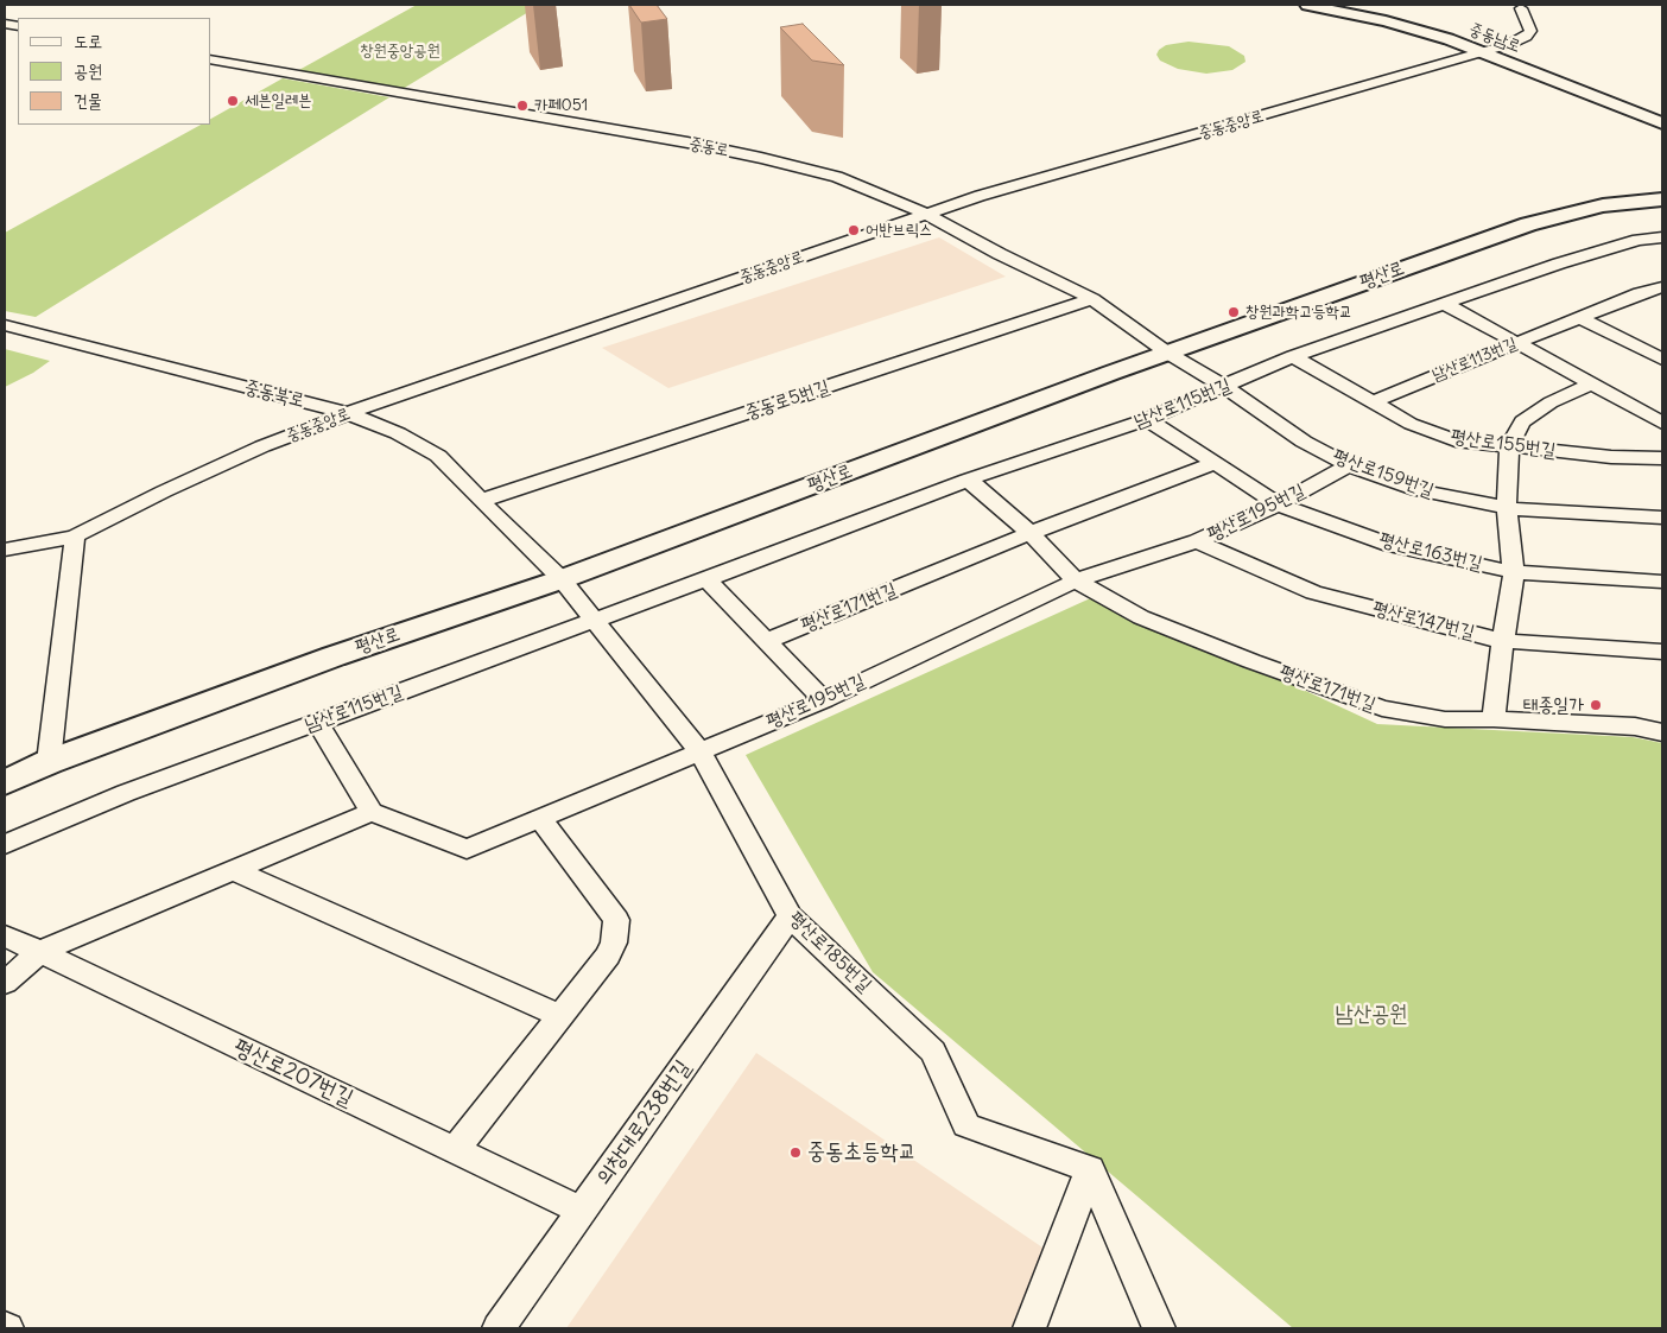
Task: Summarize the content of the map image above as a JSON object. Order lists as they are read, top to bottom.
{
  "streets": {
    "main road": ["평산로"],
    "street": [
      "중동남로",
      "중동중앙로",
      "중동로",
      "남산로113번길",
      "중동북로",
      "중동로5번길",
      "남산로115번길",
      "평산로155번길",
      "평산로159번길",
      "평산로195번길",
      "평산로163번길",
      "평산로171번길",
      "평산로147번길",
      "평산로185번길",
      "평산로207번길",
      "의창대로238번길"
    ]
  },
  "crossings": [
    ["중동남로", "중동중앙로"],
    ["중동중앙로", "중동로"],
    ["중동중앙로", "중동북로"],
    ["중동로", "평산로"],
    ["중동로", "중동로5번길"],
    ["중동로", "평산로159번길"],
    ["평산로", "중동북로"],
    ["평산로", "평산로159번길"],
    ["평산로", "평산로185번길"],
    ["남산로113번길", "평산로155번길"],
    ["중동북로", "중동로5번길"],
    ["중동북로", "평산로185번길"],
    ["남산로115번길", "평산로155번길"],
    ["남산로115번길", "평산로159번길"],
    ["남산로115번길", "평산로163번길"],
    ["남산로115번길", "평산로171번길"],
    ["남산로115번길", "평산로185번길"],
    ["평산로159번길", "평산로195번길"],
    ["평산로195번길", "평산로163번길"],
    ["평산로195번길", "평산로171번길"],
    ["평산로195번길", "평산로147번길"],
    ["평산로195번길", "평산로185번길"],
    ["평산로185번길", "의창대로238번길"],
    ["평산로207번길", "의창대로238번길"]
  ],
  "parks": ["창원중앙공원", "남산공원"],
  "places": [
    "세븐일레븐",
    "카페051",
    "어반브릭스",
    "창원과학고등학교",
    "태종일가",
    "중동초등학교"
  ],
  "legend": ["도로", "공원", "건물"]
}
